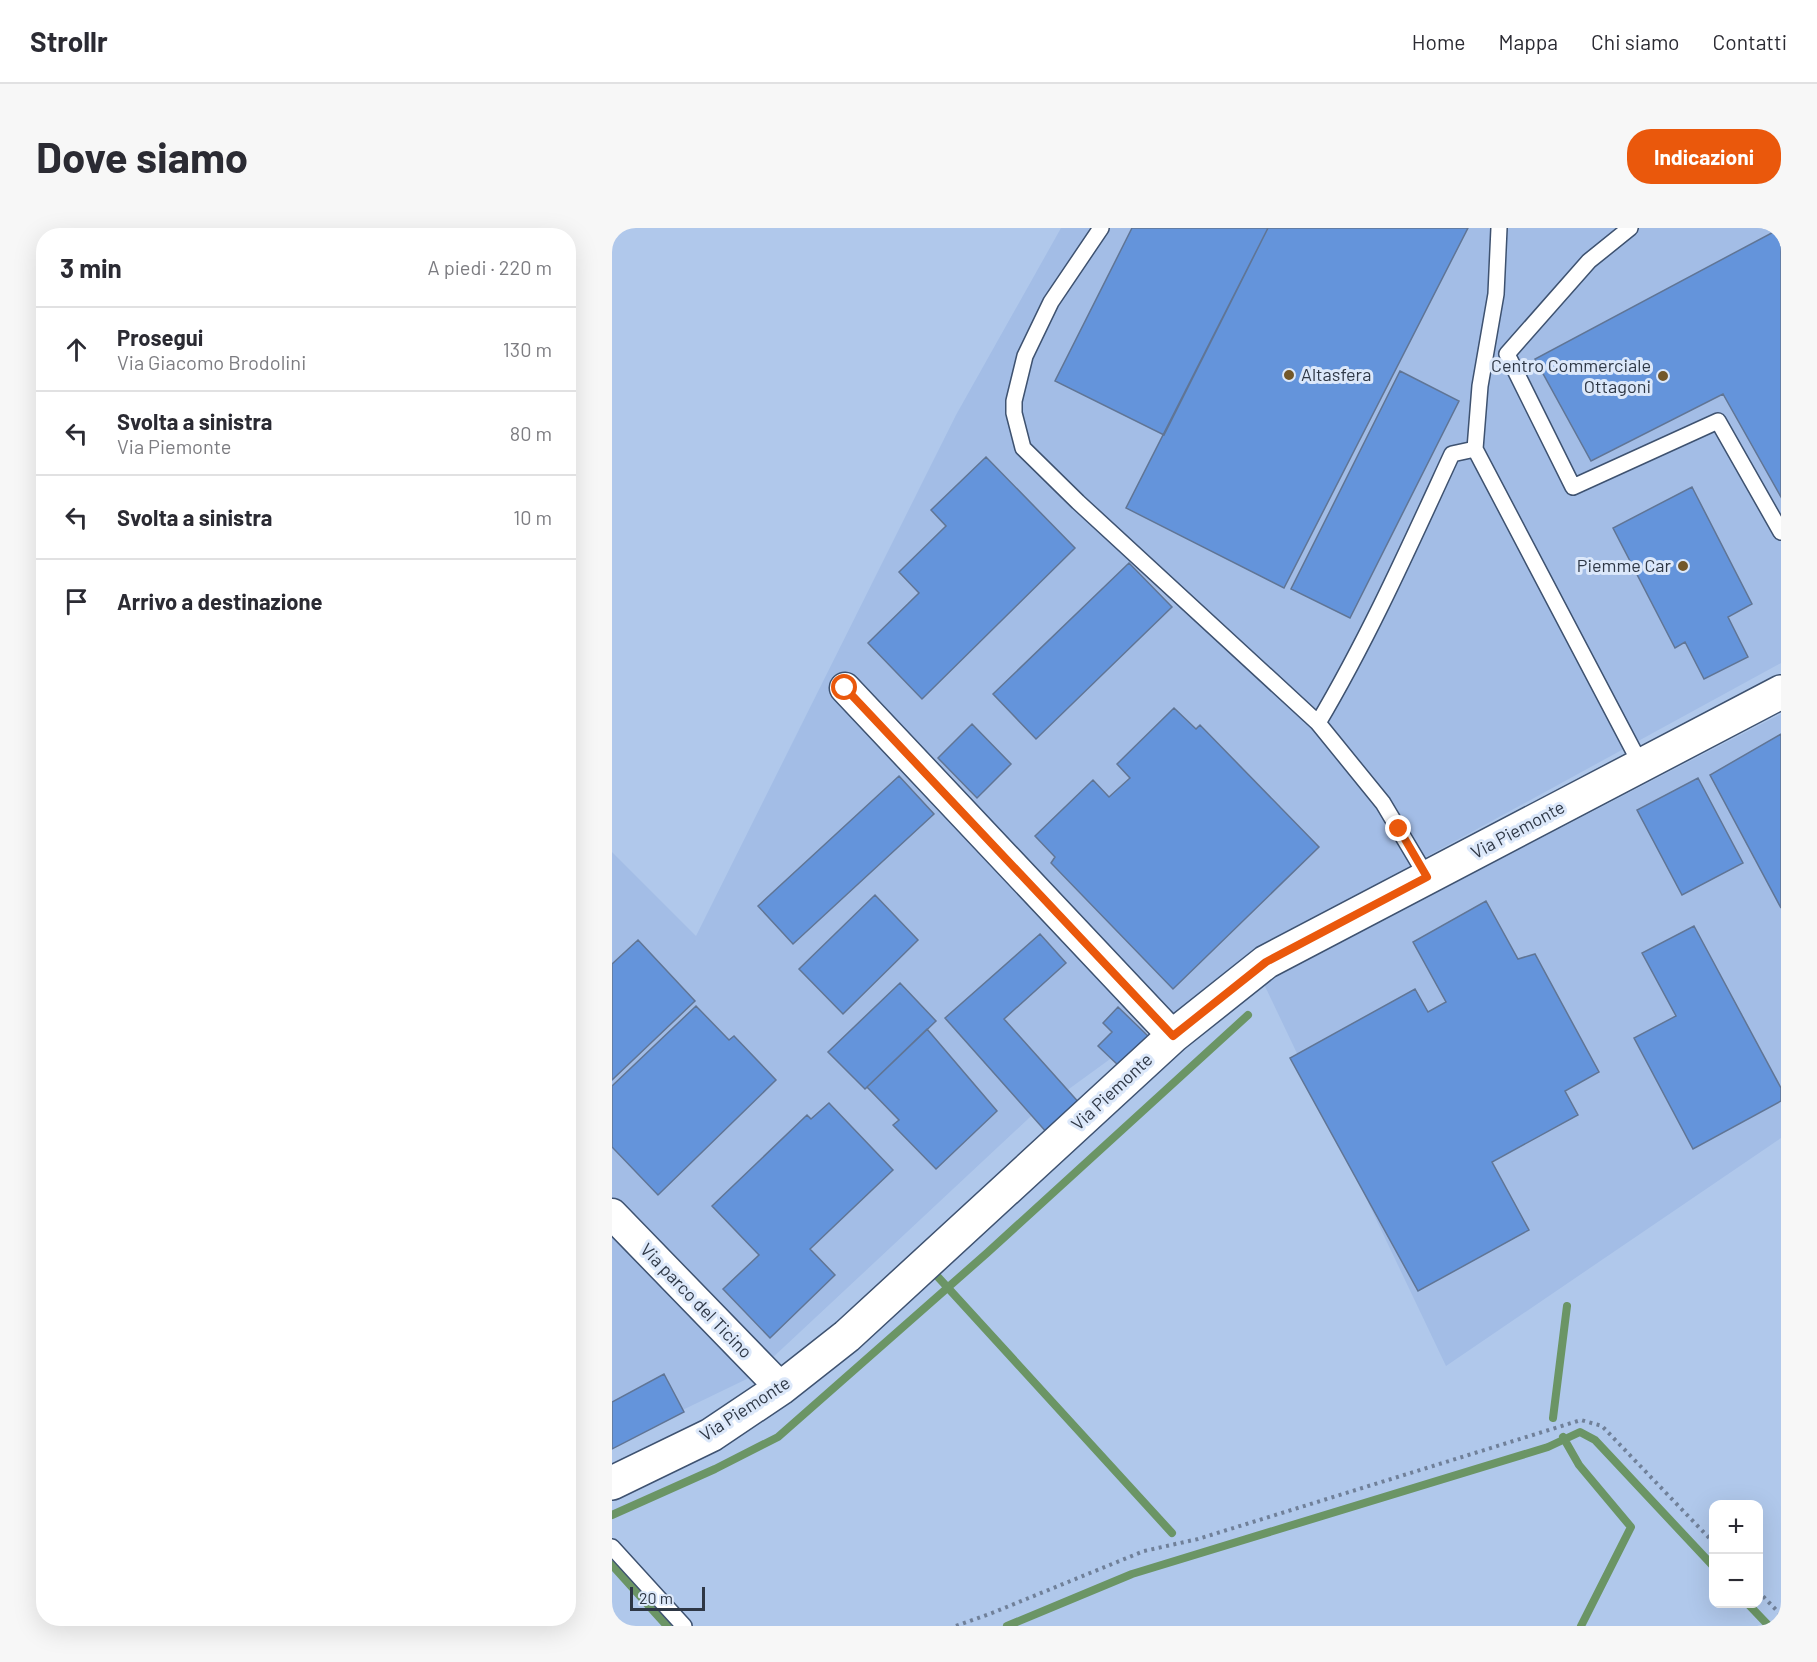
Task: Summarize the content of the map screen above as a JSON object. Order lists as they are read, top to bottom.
{
  "streets": {
    "street": ["Via Piemonte", "Via parco del Ticino"]
  },
  "crossings": [
    ["Via Piemonte", "Via parco del Ticino"]
  ],
  "places": ["Altasfera", "Centro Commerciale Ottagoni", "Piemme Car"],
  "scale_bar": "20 m",
  "page": {
    "header": "Strollr",
    "nav": [
      "Home",
      "Mappa",
      "Chi siamo",
      "Contatti"
    ],
    "buttons": "Indicazioni",
    "title": "Dove siamo",
    "heading": ["3 min", "A piedi · 220 m"],
    "list": [
      ["Prosegui", "Via Giacomo Brodolini", "130 m"],
      ["Svolta a sinistra", "Via Piemonte", "80 m"],
      ["Svolta a sinistra", "10 m"],
      "Arrivo a destinazione"
    ],
    "map_buttons": ["+", "−"],
    "scale": "20 m"
  }
}
